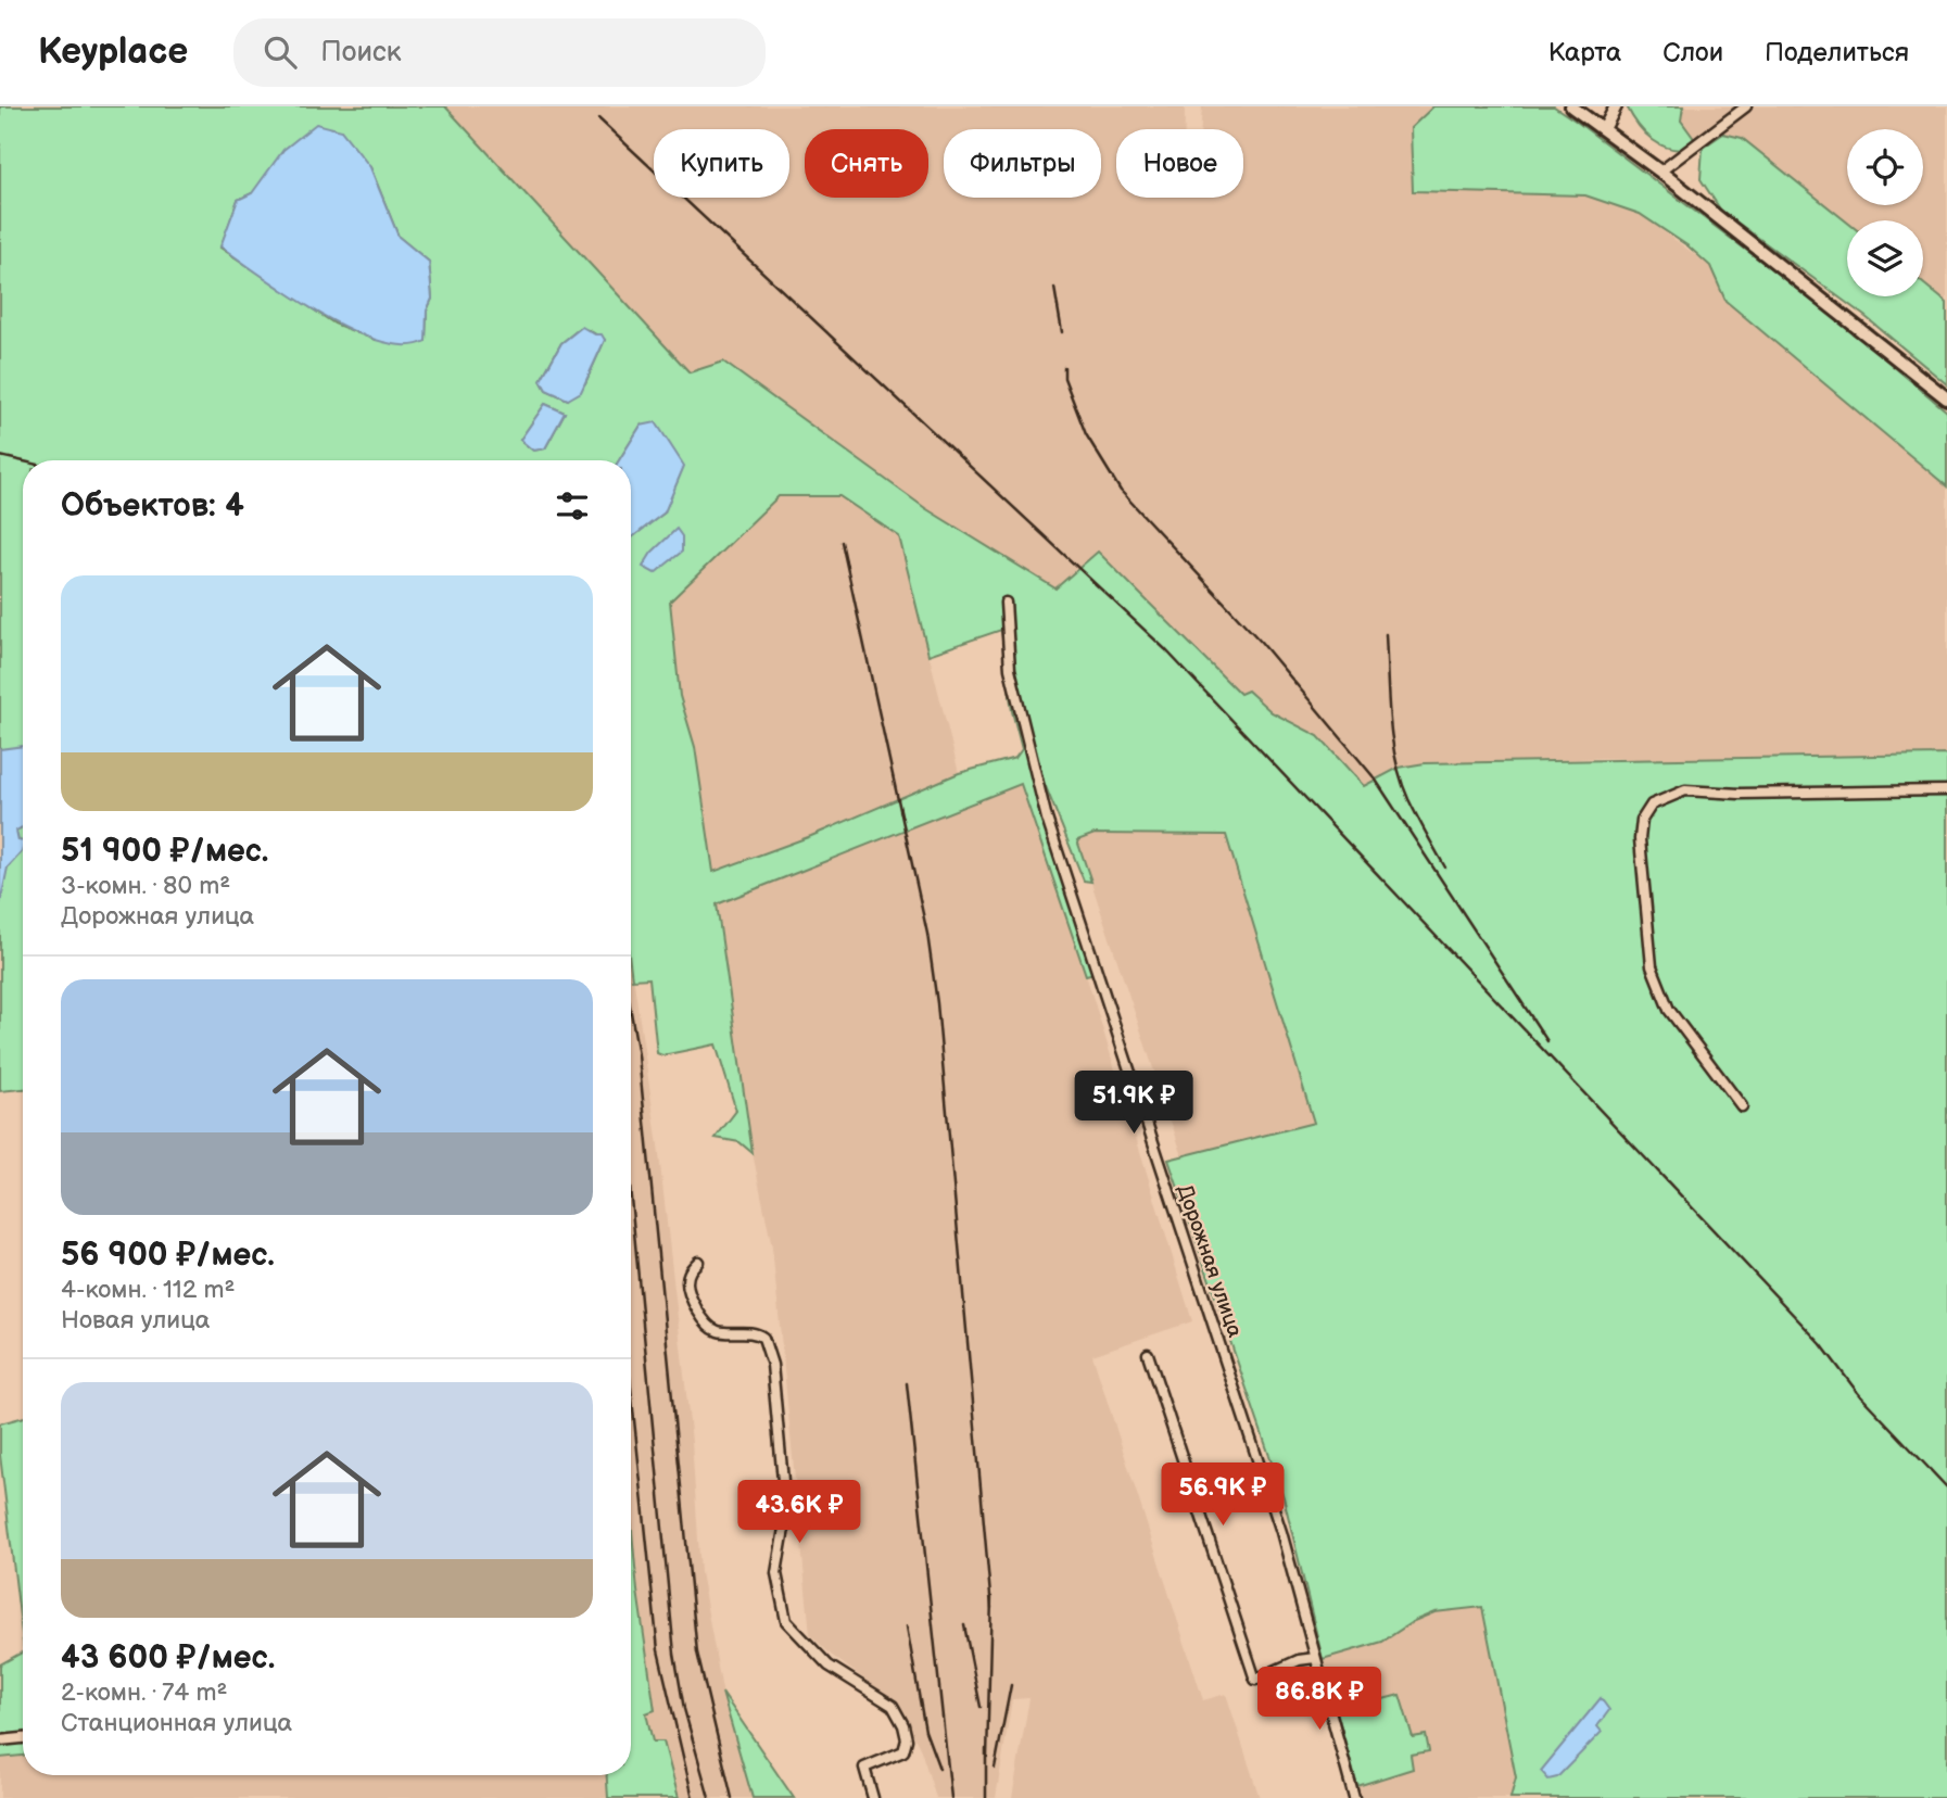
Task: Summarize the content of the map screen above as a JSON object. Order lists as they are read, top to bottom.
{
  "streets": {
    "street": ["Дорожная улица"]
  },
  "page": {
    "header": "Keyplace",
    "search": "Поиск",
    "nav": ["Карта", "Слои", "Поделиться"],
    "chip": [
      "Купить",
      "Снять",
      "Фильтры",
      "Новое"
    ],
    "heading": "Объектов: 4",
    "list": [
      {
        "name": "51 900 ₽/мес.",
        "note": "3-комн. · 80 m² · Дорожная улица"
      },
      {
        "name": "56 900 ₽/мес.",
        "note": "4-комн. · 112 m² · Новая улица"
      },
      {
        "name": "43 600 ₽/мес.",
        "note": "2-комн. · 74 m² · Станционная улица"
      }
    ],
    "price": [
      "51.9K ₽",
      "56.9K ₽",
      "43.6K ₽",
      "86.8K ₽"
    ]
  }
}
